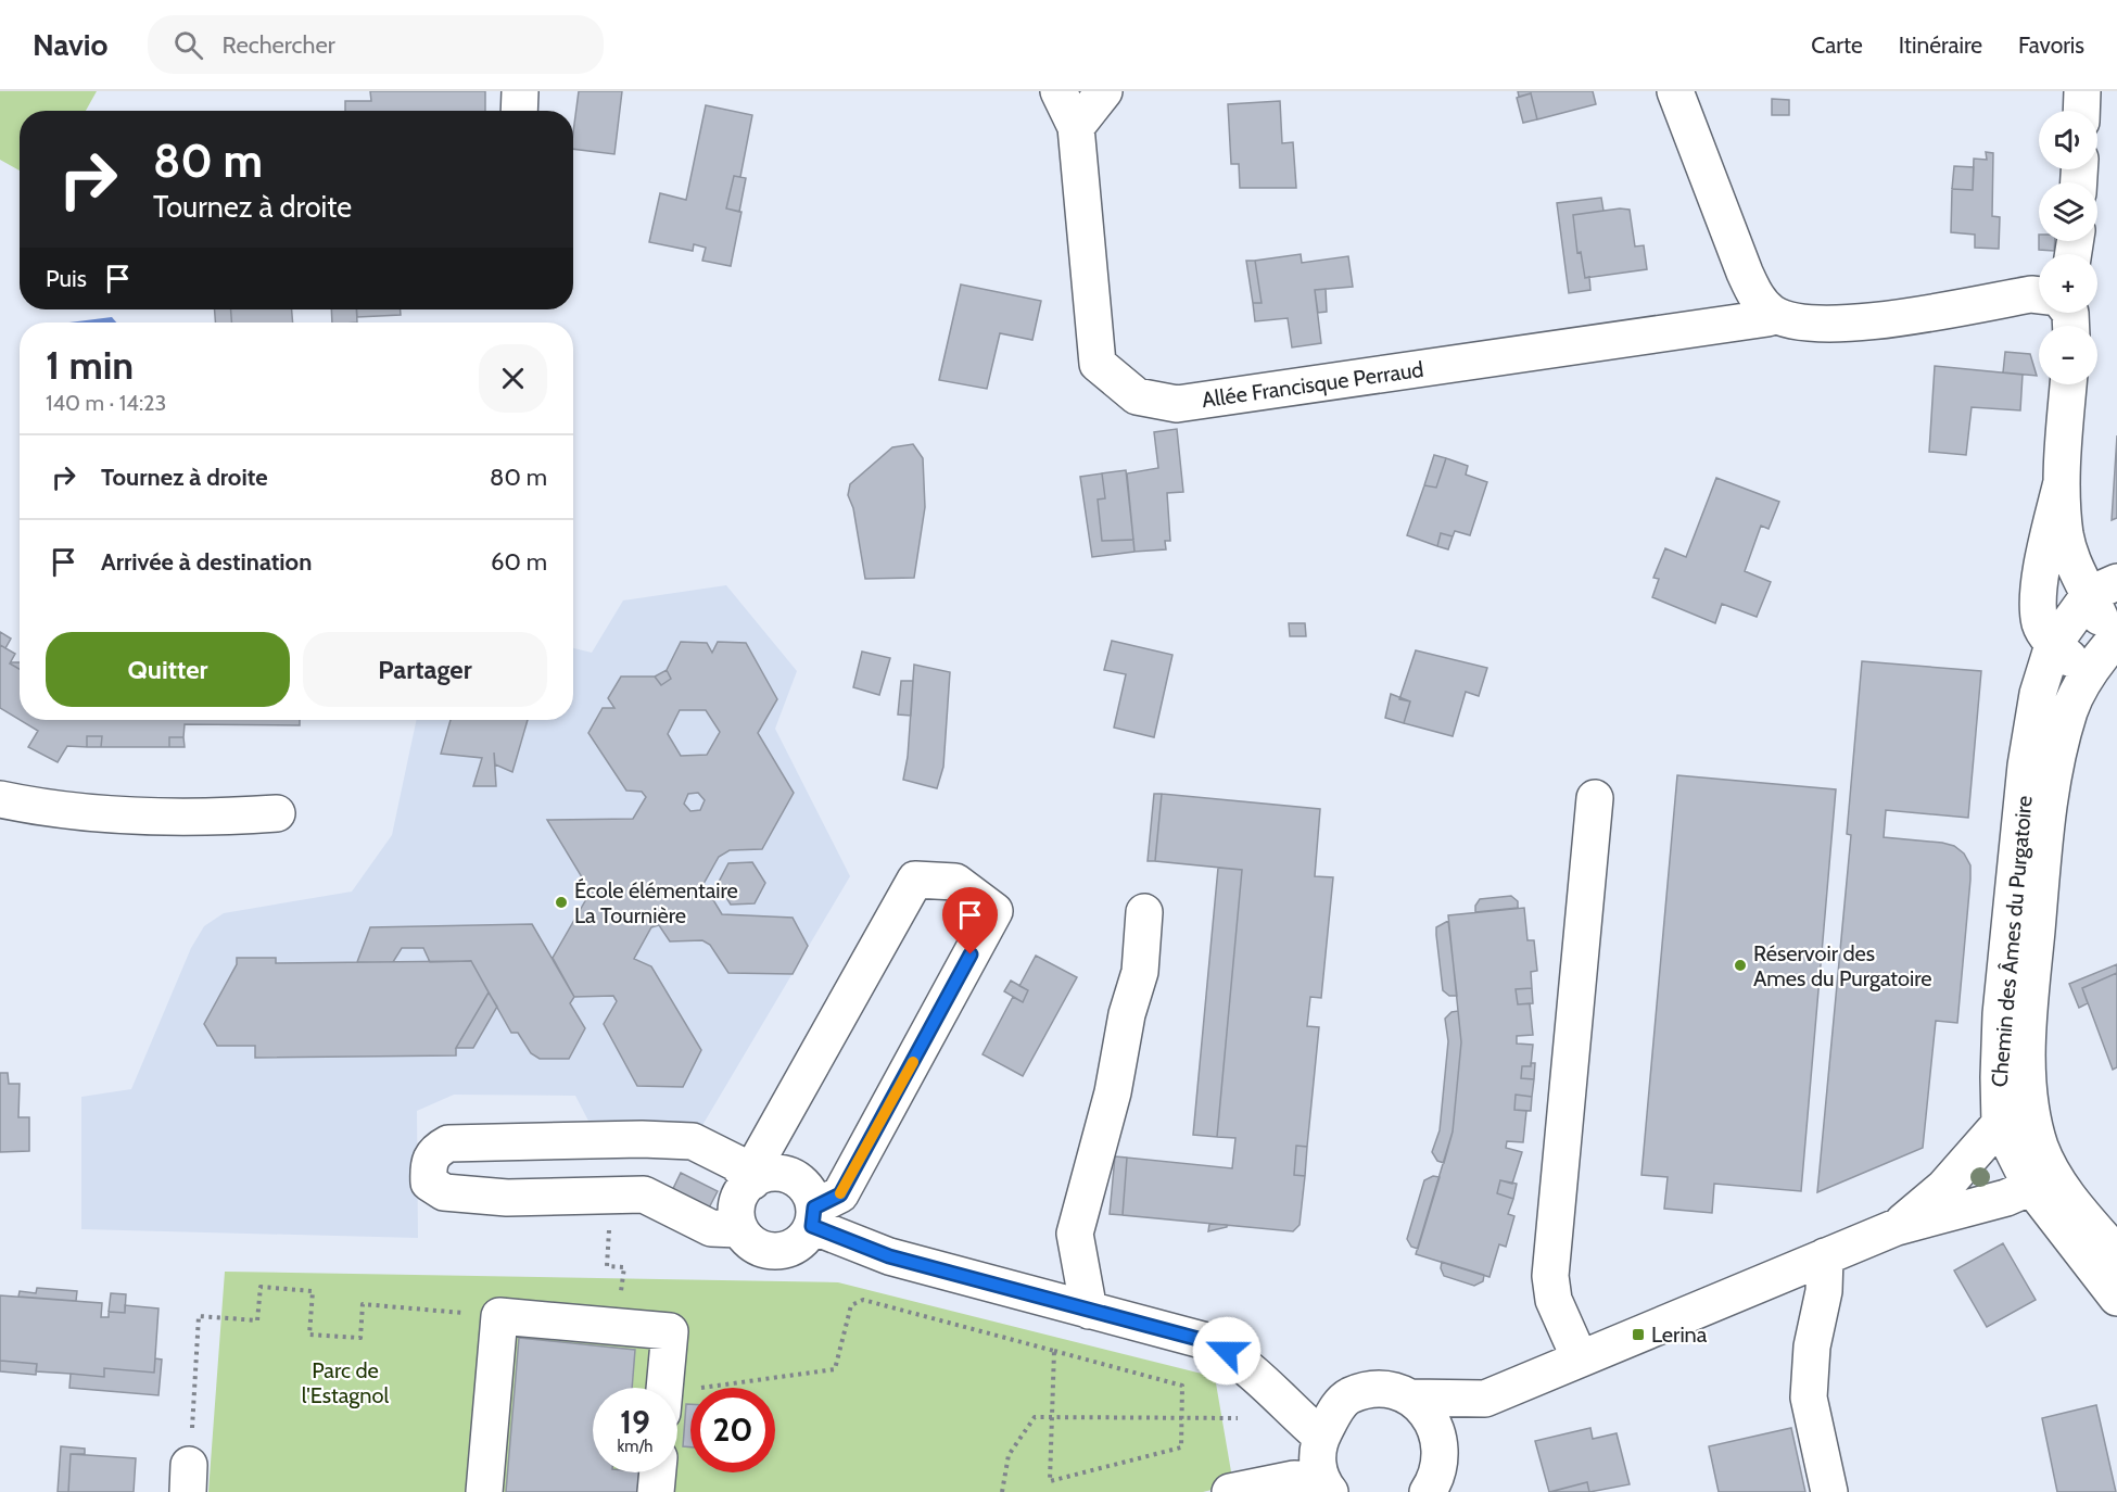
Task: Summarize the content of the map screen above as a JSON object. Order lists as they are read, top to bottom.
{
  "streets": {
    "street": ["Allée Francisque Perraud", "Chemin des Âmes du Purgatoire"]
  },
  "parks": ["Parc de l'Estagnol"],
  "places": {
    "other": ["École élémentaire La Tournière", "Réservoir des Ames du Purgatoire"],
    "transit": ["Lerina"]
  },
  "page": {
    "header": "Navio",
    "search": "Rechercher",
    "nav": ["Carte", "Itinéraire", "Favoris"],
    "map_buttons": ["+", "−"],
    "turn": ["80 m", "Tournez à droite"],
    "then": "Puis",
    "heading": ["1 min", "140 m · 14:23"],
    "list": [
      {
        "name": "Tournez à droite",
        "value": "80 m"
      },
      {
        "name": "Arrivée à destination",
        "value": "60 m"
      }
    ],
    "buttons": ["Quitter", "Partager"],
    "speed": "19 km/h",
    "limit": "20"
  }
}
